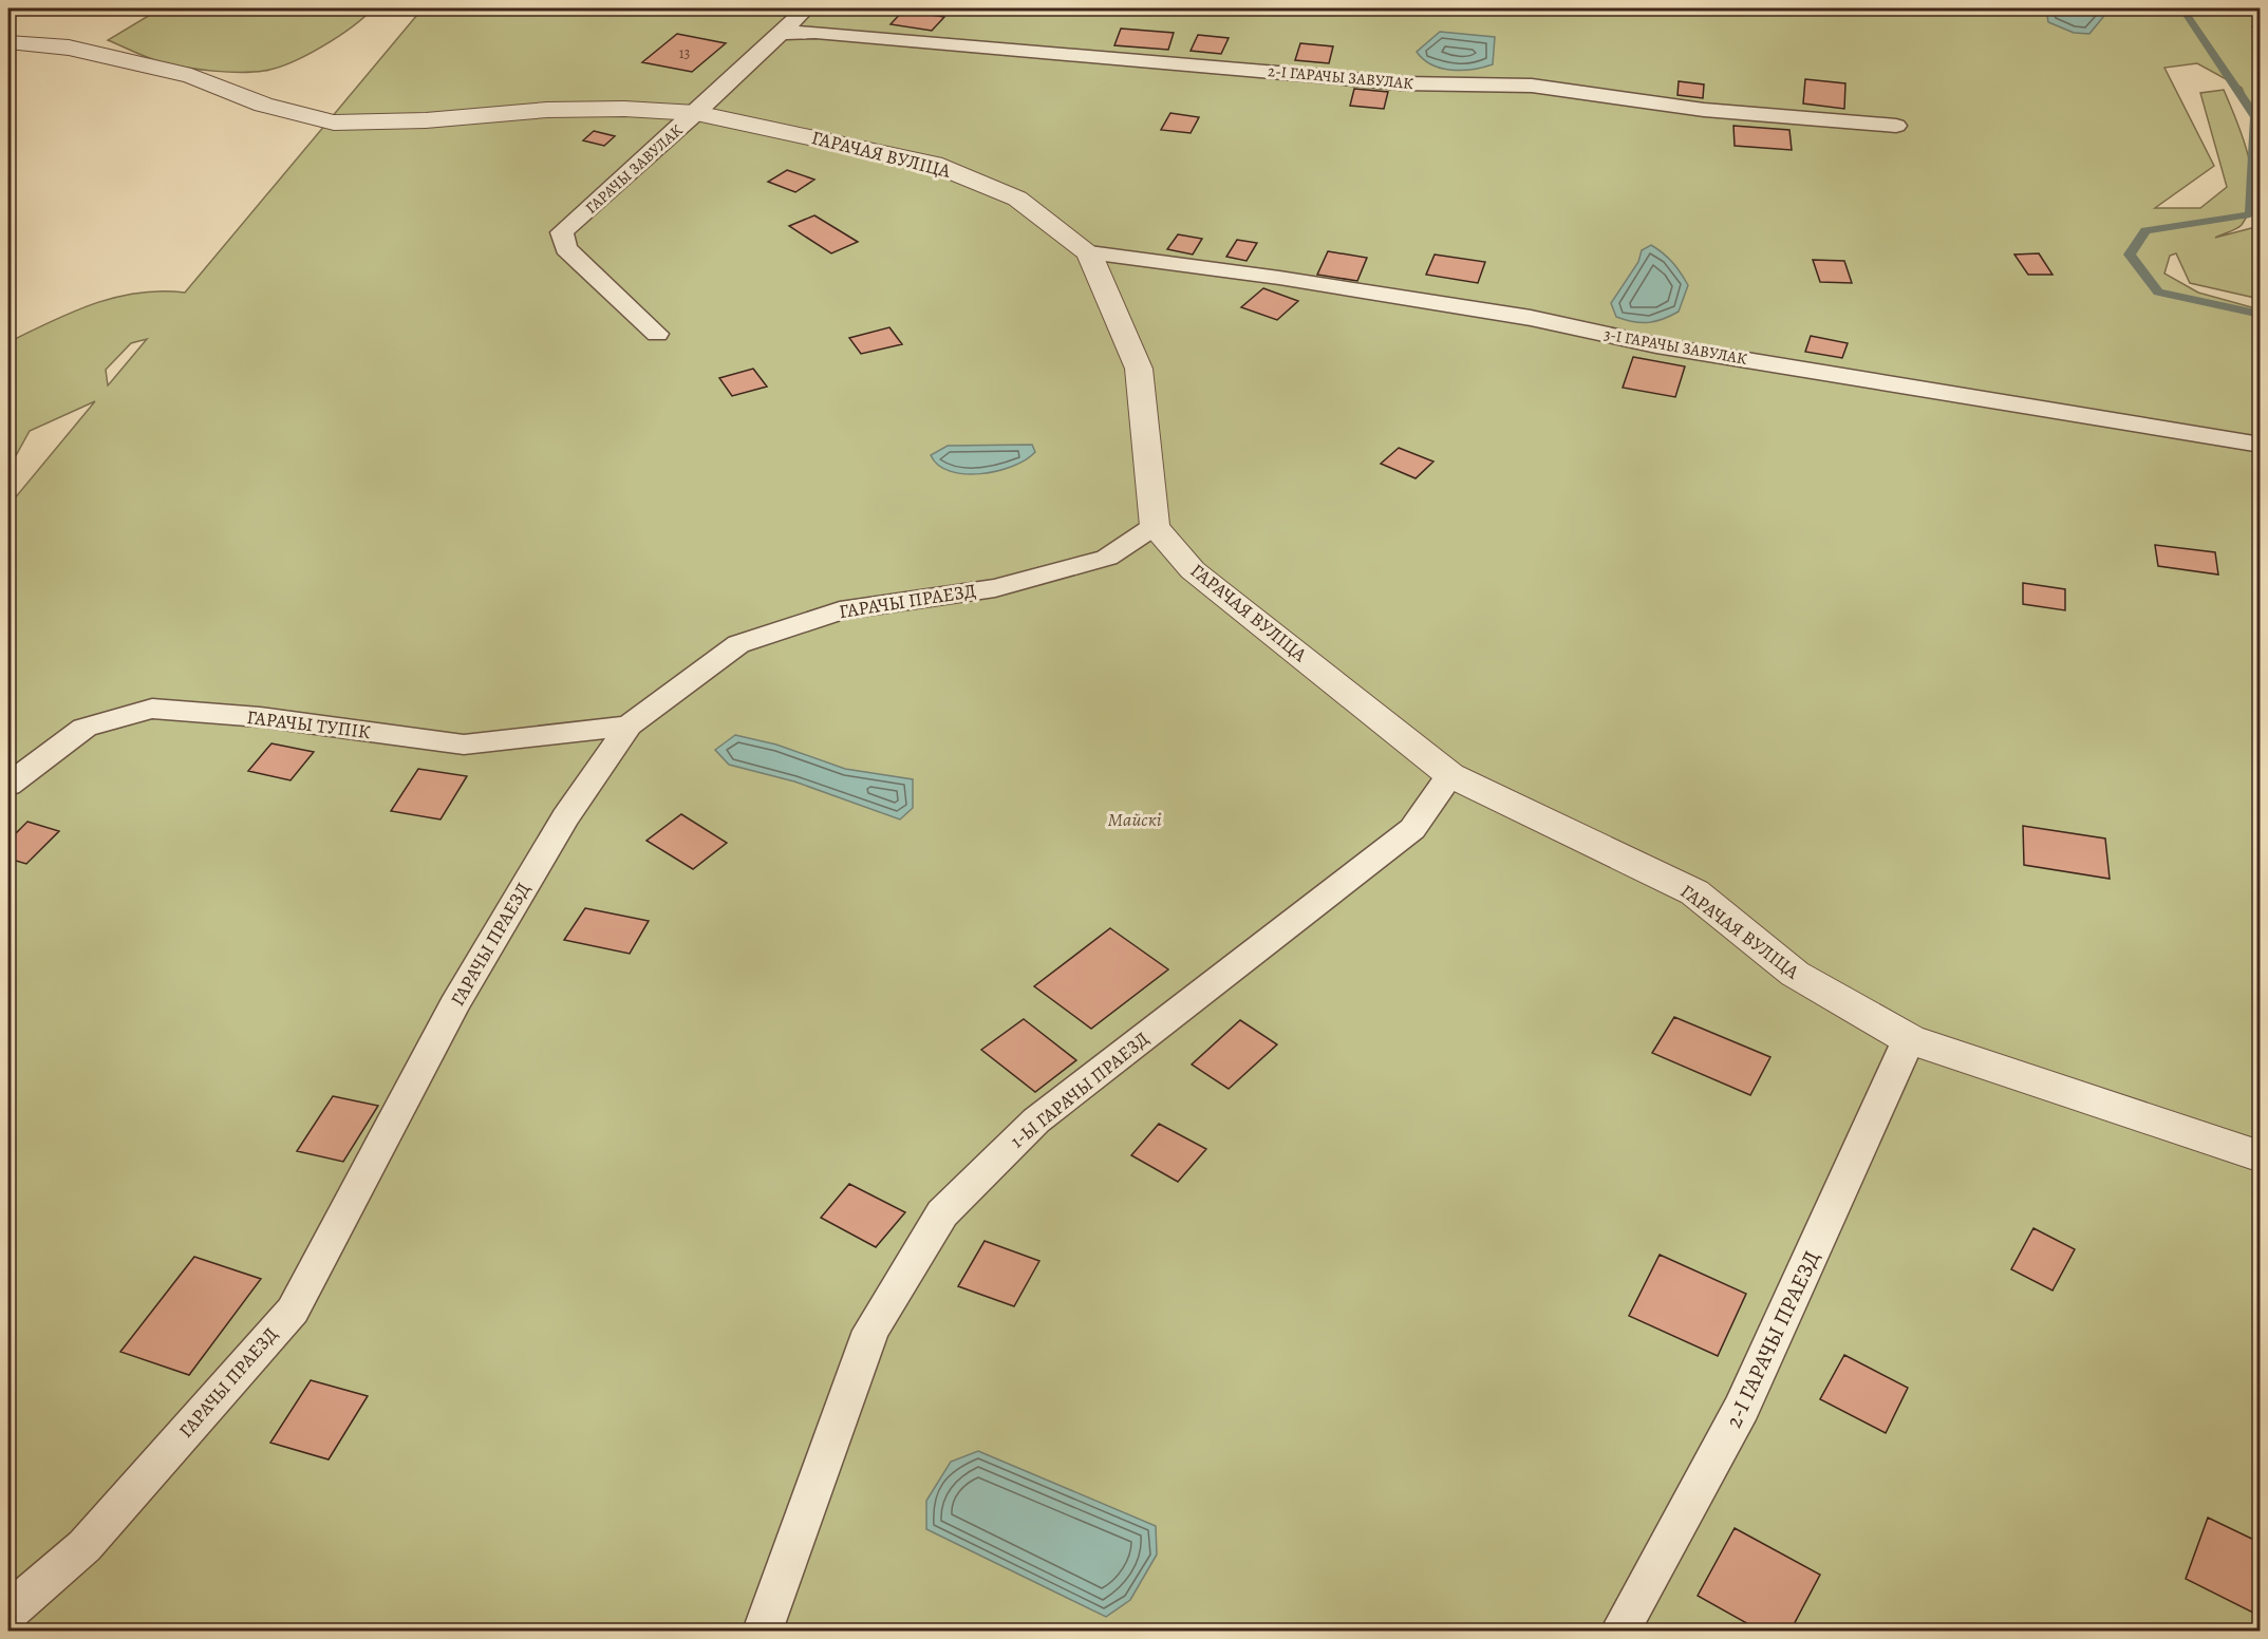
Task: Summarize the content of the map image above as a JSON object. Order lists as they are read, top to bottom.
{
  "streets": {
    "street": ["ГАРАЧАЯ ВУЛІЦА"],
    "lane": [
      "2-І ГАРАЧЫ ЗАВУЛАК",
      "ГАРАЧЫ ЗАВУЛАК",
      "3-І ГАРАЧЫ ЗАВУЛАК",
      "ГАРАЧЫ ПРАЕЗД",
      "ГАРАЧЫ ТУПІК",
      "1-Ы ГАРАЧЫ ПРАЕЗД",
      "2-І ГАРАЧЫ ПРАЕЗД"
    ]
  },
  "crossings": [
    ["2-І ГАРАЧЫ ЗАВУЛАК", "ГАРАЧЫ ЗАВУЛАК"],
    ["ГАРАЧАЯ ВУЛІЦА", "ГАРАЧЫ ЗАВУЛАК"],
    ["ГАРАЧАЯ ВУЛІЦА", "3-І ГАРАЧЫ ЗАВУЛАК"],
    ["ГАРАЧАЯ ВУЛІЦА", "ГАРАЧЫ ПРАЕЗД"],
    ["ГАРАЧАЯ ВУЛІЦА", "1-Ы ГАРАЧЫ ПРАЕЗД"],
    ["ГАРАЧАЯ ВУЛІЦА", "2-І ГАРАЧЫ ПРАЕЗД"],
    ["ГАРАЧЫ ПРАЕЗД", "ГАРАЧЫ ТУПІК"]
  ],
  "parks": ["Майскі"],
  "house_numbers": ["13"]
}
